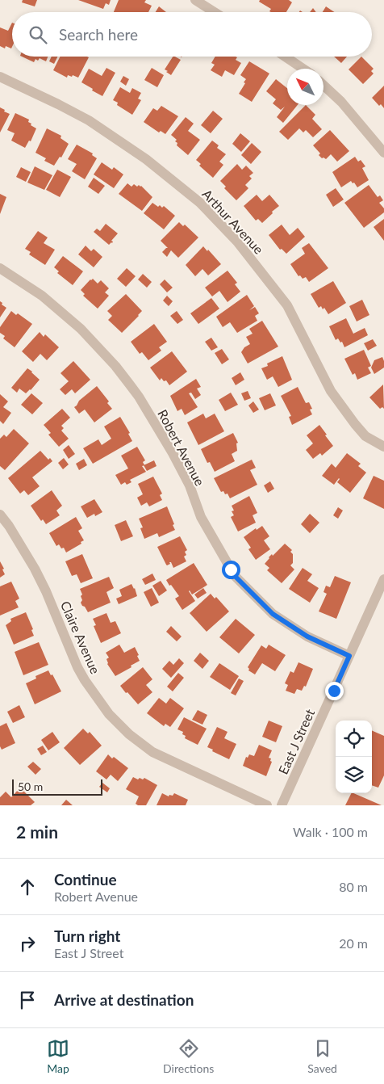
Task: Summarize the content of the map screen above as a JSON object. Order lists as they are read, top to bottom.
{
  "streets": {
    "street": [
      "Arthur Avenue",
      "Robert Avenue",
      "Claire Avenue",
      "East J Street"
    ]
  },
  "crossings": [
    ["Robert Avenue", "East J Street"]
  ],
  "scale_bar": "50 m",
  "north": "top left",
  "page": {
    "search": "Search here",
    "scale": "50 m",
    "heading": ["2 min", "Walk · 100 m"],
    "list": [
      ["Continue", "Robert Avenue", "80 m"],
      ["Turn right", "East J Street", "20 m"],
      "Arrive at destination"
    ],
    "nav": ["Map", "Directions", "Saved"]
  }
}
